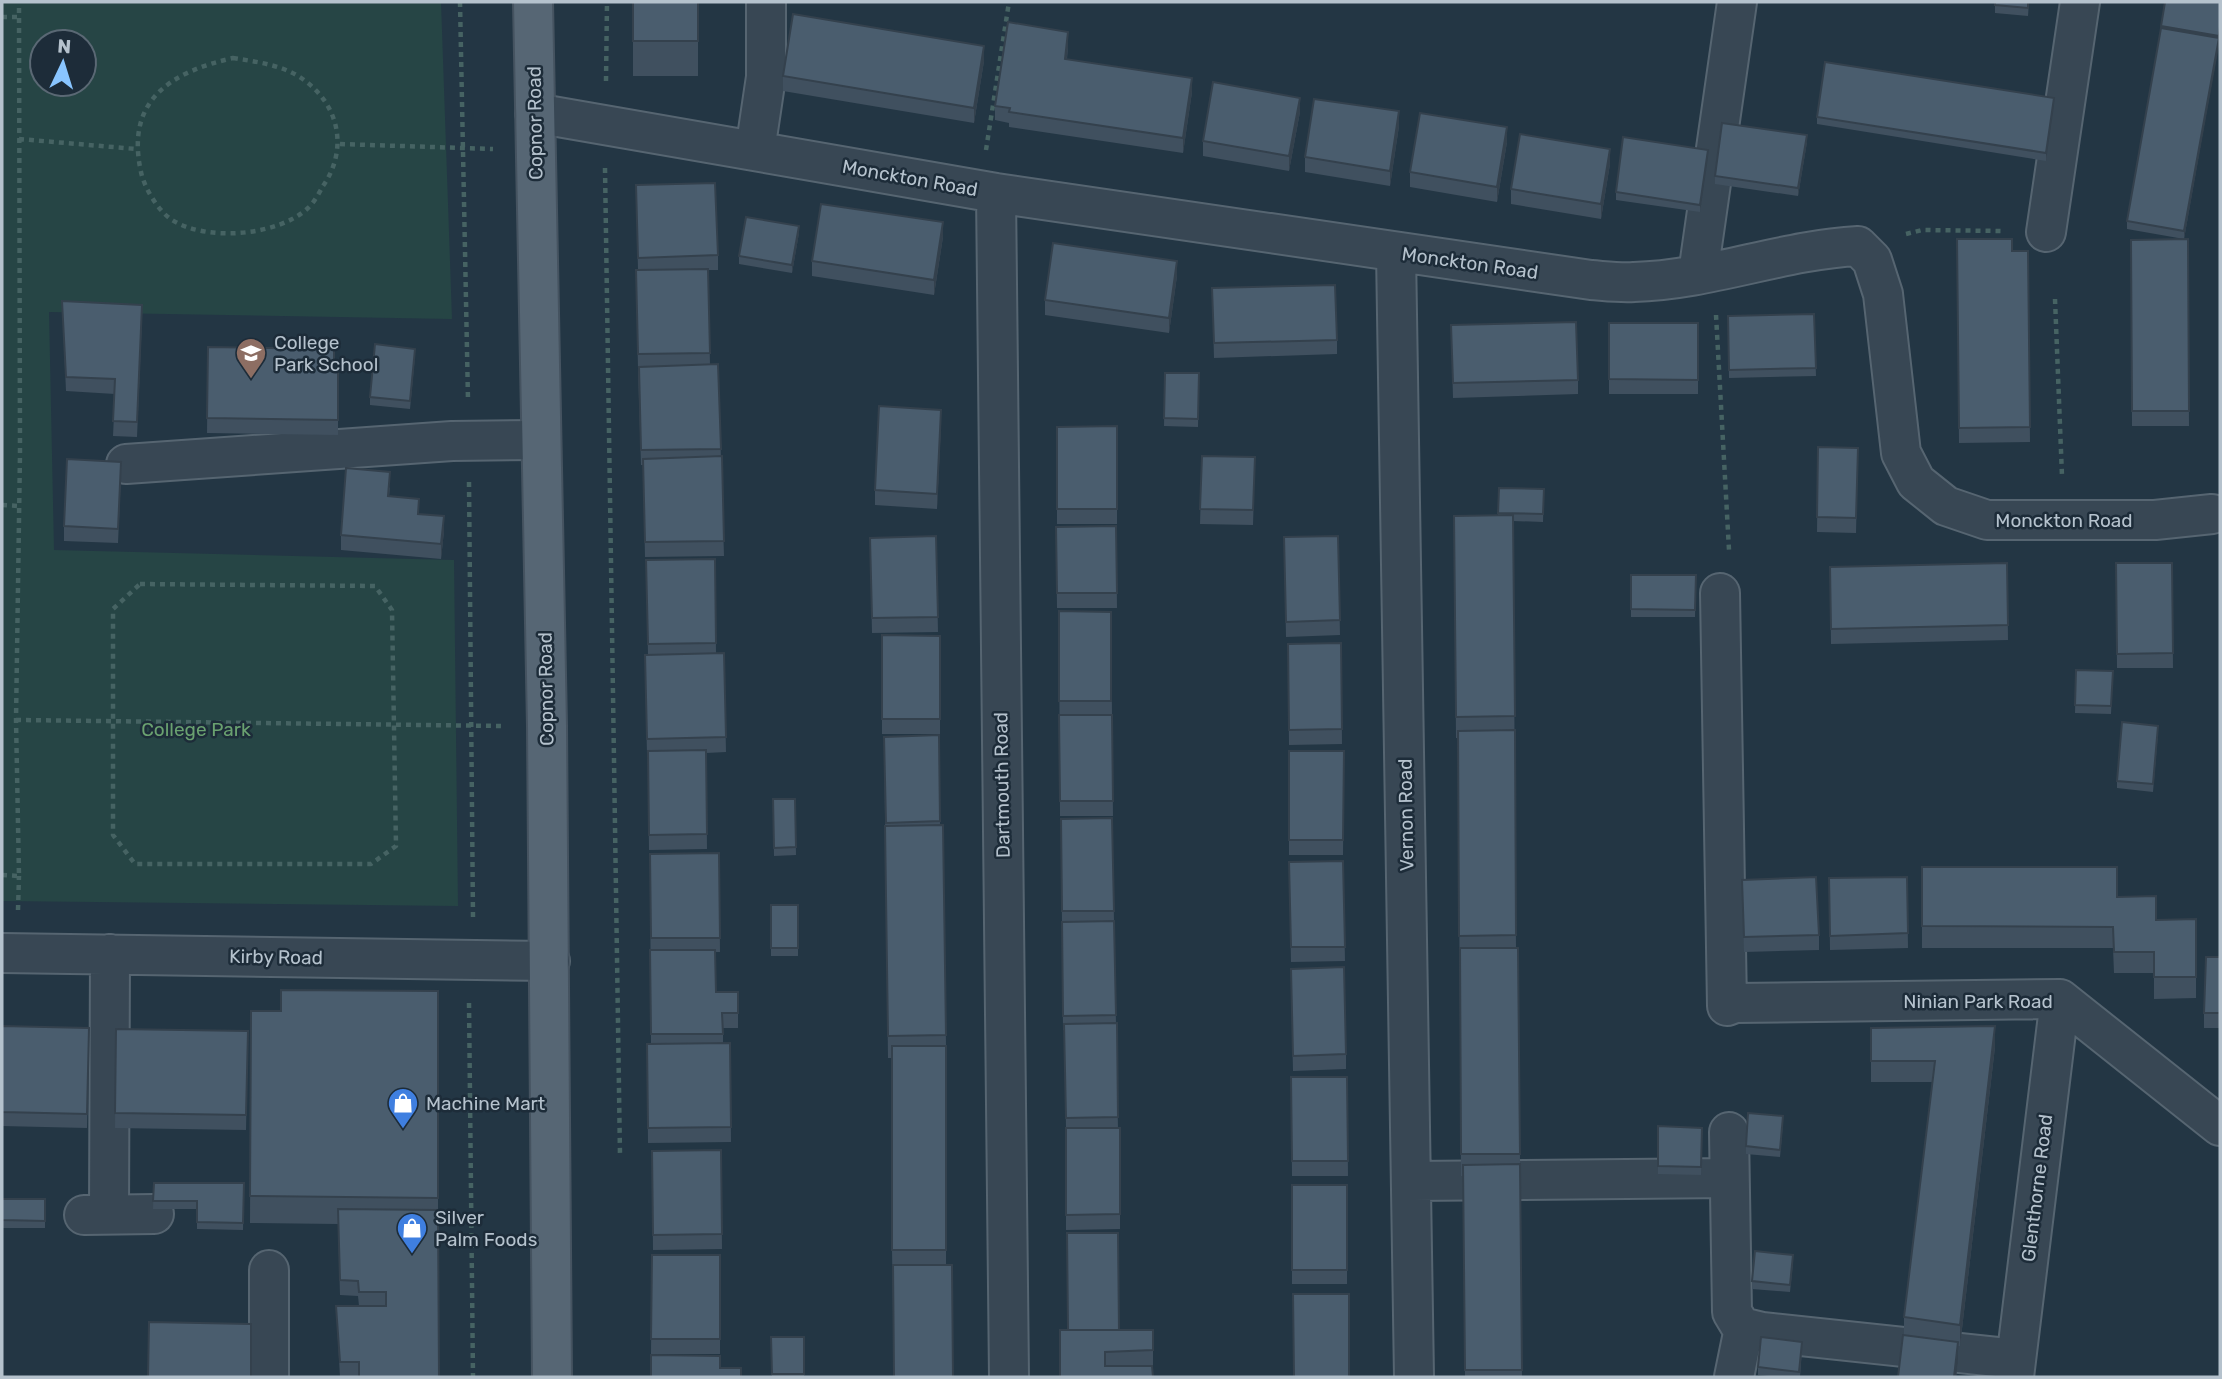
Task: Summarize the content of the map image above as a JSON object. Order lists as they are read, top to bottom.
{
  "streets": {
    "main road": ["Copnor Road"],
    "street": [
      "Monckton Road",
      "Dartmouth Road",
      "Vernon Road",
      "Kirby Road",
      "Ninian Park Road",
      "Glenthorne Road"
    ]
  },
  "crossings": [
    ["Copnor Road", "Monckton Road"],
    ["Copnor Road", "Kirby Road"],
    ["Monckton Road", "Dartmouth Road"],
    ["Monckton Road", "Vernon Road"],
    ["Ninian Park Road", "Glenthorne Road"]
  ],
  "parks": ["College Park"],
  "places": {
    "school or university": ["College Park School"],
    "shop": ["Machine Mart", "Silver Palm Foods"]
  },
  "north": "top"
}
